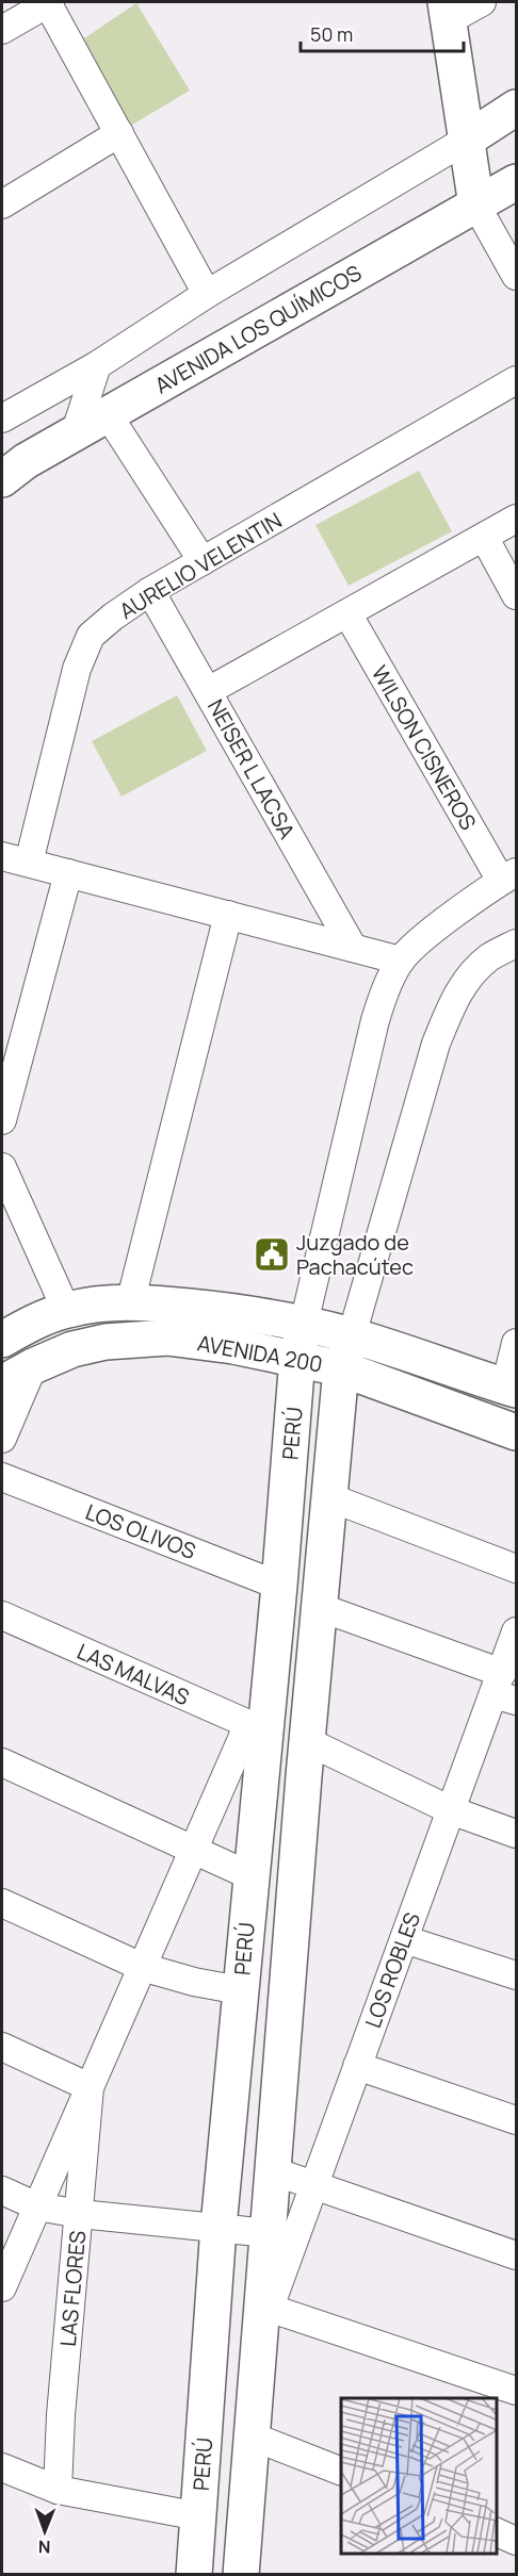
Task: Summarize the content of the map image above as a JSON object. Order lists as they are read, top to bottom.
{
  "streets": {
    "main road": ["AVENIDA LOS QUÍMICOS", "AVENIDA 200", "PERÚ"],
    "street": [
      "AURELIO VELENTIN",
      "WILSON CISNEROS",
      "NEISER L LACSA",
      "LOS OLIVOS",
      "LAS MALVAS",
      "LOS ROBLES",
      "LAS FLORES"
    ]
  },
  "crossings": [
    ["AURELIO VELENTIN", "NEISER L LACSA"],
    ["AVENIDA 200", "PERÚ"],
    ["PERÚ", "LOS OLIVOS"],
    ["PERÚ", "LAS MALVAS"],
    ["PERÚ", "LOS ROBLES"]
  ],
  "places": {
    "public building": ["Juzgado de Pachacútec"]
  },
  "scale_bar": "50 m",
  "north": "bottom"
}
